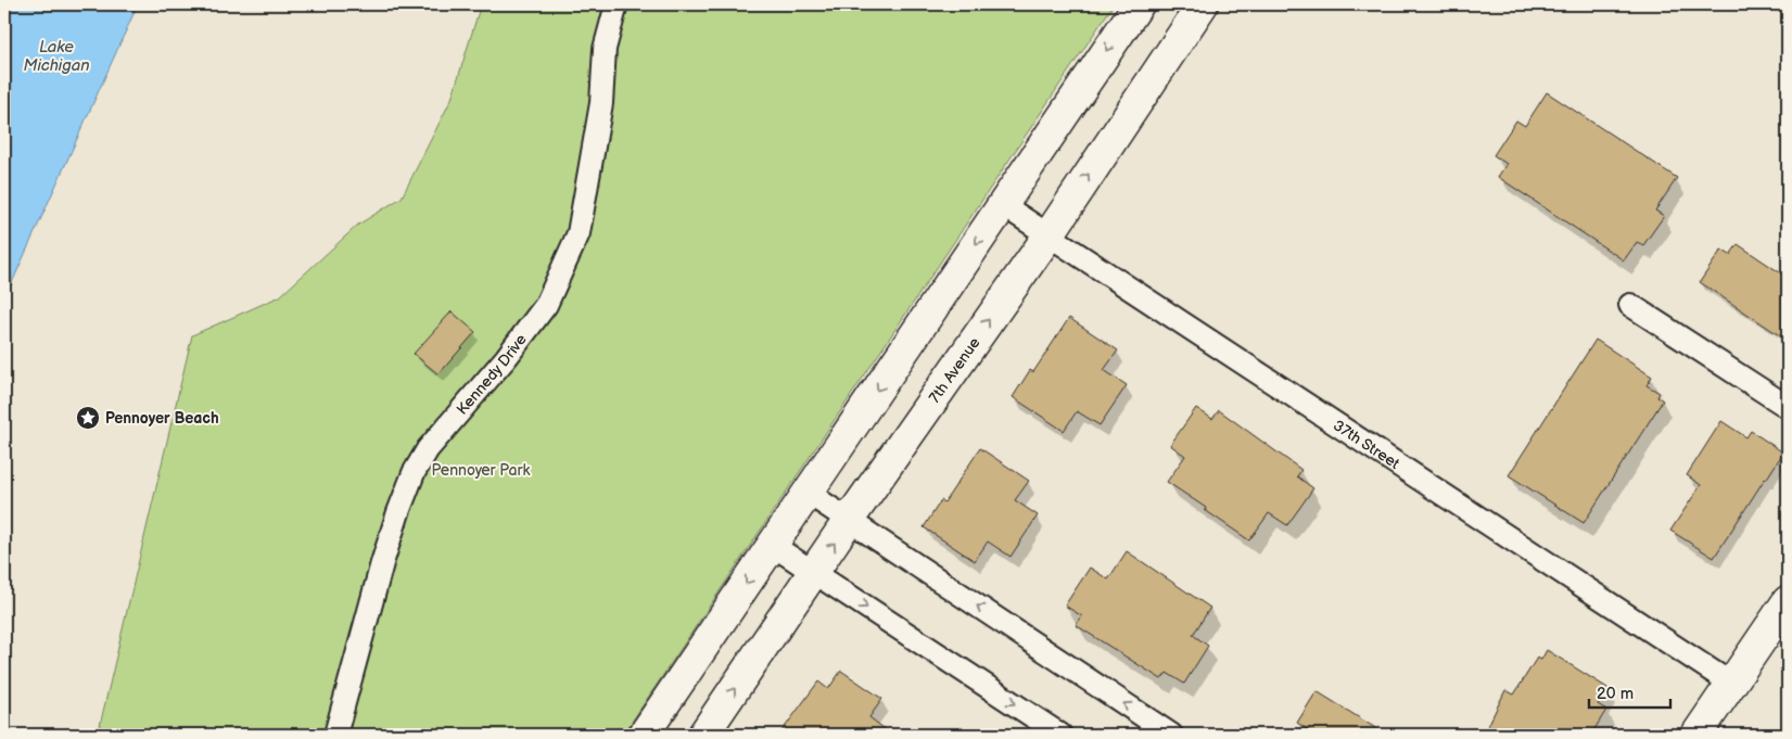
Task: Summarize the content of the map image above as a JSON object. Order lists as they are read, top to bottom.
{
  "streets": {
    "street": ["7th Avenue", "Kennedy Drive", "37th Street"]
  },
  "crossings": [
    ["7th Avenue", "37th Street"]
  ],
  "water": ["Lake Michigan"],
  "parks": ["Pennoyer Park"],
  "places": {
    "place": ["Pennoyer Beach"]
  },
  "scale_bar": "20 m"
}
